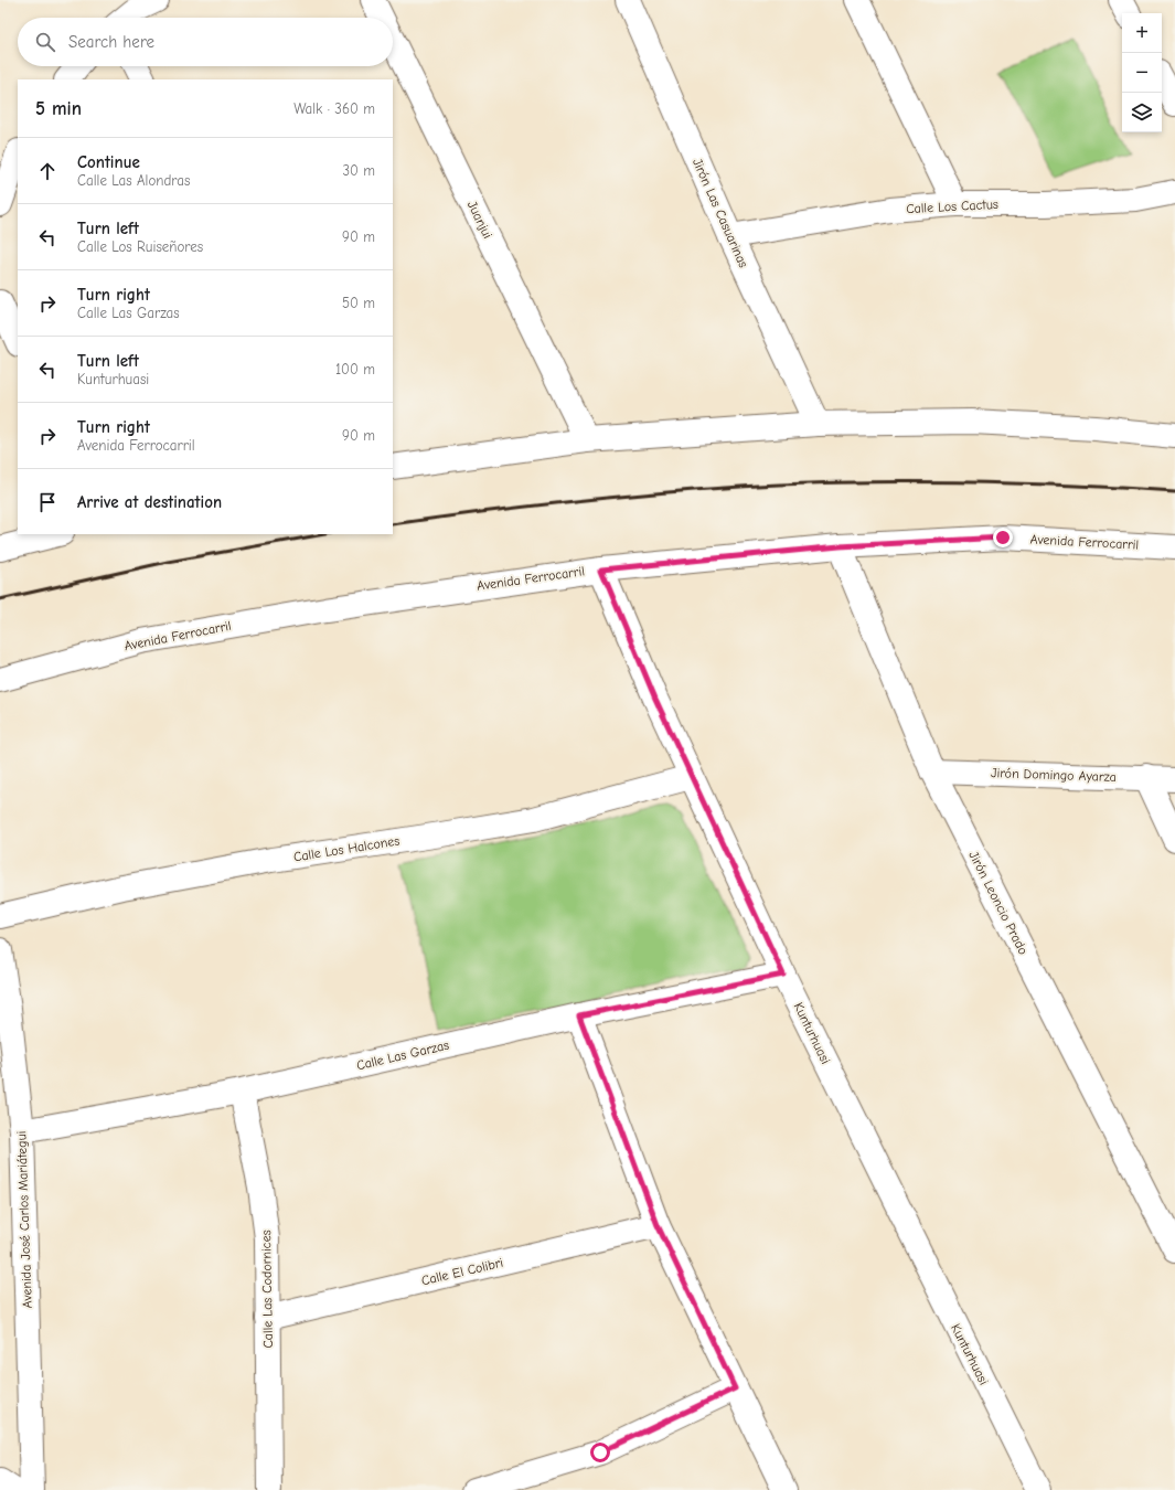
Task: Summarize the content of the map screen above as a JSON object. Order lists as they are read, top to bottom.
{
  "streets": {
    "street": [
      "Calle Los Cactus",
      "Jirón Las Casuarinas",
      "Juanjui",
      "Avenida Ferrocarril",
      "Jirón Domingo Ayarza",
      "Calle Los Halcones",
      "Jirón Leoncio Prado",
      "Kunturhuasi",
      "Calle Las Garzas",
      "Avenida José Carlos Mariátegui",
      "Calle El Colibri",
      "Calle Las Codornices"
    ]
  },
  "crossings": [
    ["Calle Los Cactus", "Jirón Las Casuarinas"],
    ["Avenida Ferrocarril", "Jirón Leoncio Prado"],
    ["Avenida Ferrocarril", "Kunturhuasi"],
    ["Jirón Domingo Ayarza", "Jirón Leoncio Prado"],
    ["Calle Los Halcones", "Kunturhuasi"],
    ["Kunturhuasi", "Calle Las Garzas"],
    ["Calle Las Garzas", "Avenida José Carlos Mariátegui"],
    ["Calle Las Garzas", "Calle Las Codornices"],
    ["Calle El Colibri", "Calle Las Codornices"]
  ],
  "page": {
    "map_buttons": ["+", "−"],
    "search": "Search here",
    "heading": ["5 min", "Walk · 360 m"],
    "list": [
      ["Continue", "Calle Las Alondras", "30 m"],
      ["Turn left", "Calle Los Ruiseñores", "90 m"],
      ["Turn right", "Calle Las Garzas", "50 m"],
      ["Turn left", "Kunturhuasi", "100 m"],
      ["Turn right", "Avenida Ferrocarril", "90 m"],
      "Arrive at destination"
    ]
  }
}
